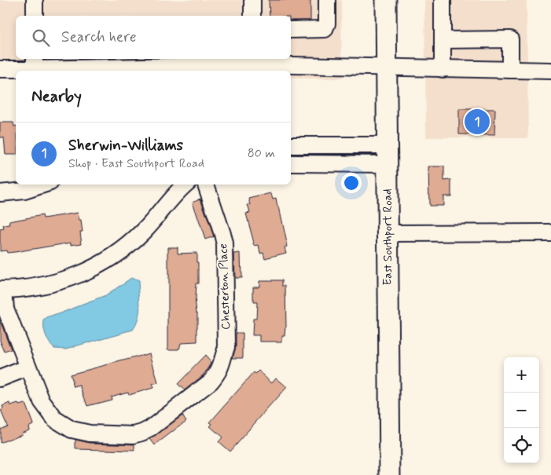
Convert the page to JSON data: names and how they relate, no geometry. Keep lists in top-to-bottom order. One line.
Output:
{"streets":{"main road":["East Southport Road"],"street":["Chesterton Place"]},"page":{"search":"Search here","heading":"Nearby","pins":"1","list":[{"mark":"1","name":"Sherwin-Williams","note":"Shop · East Southport Road","value":"80 m"}],"map_buttons":["+","−"]}}
